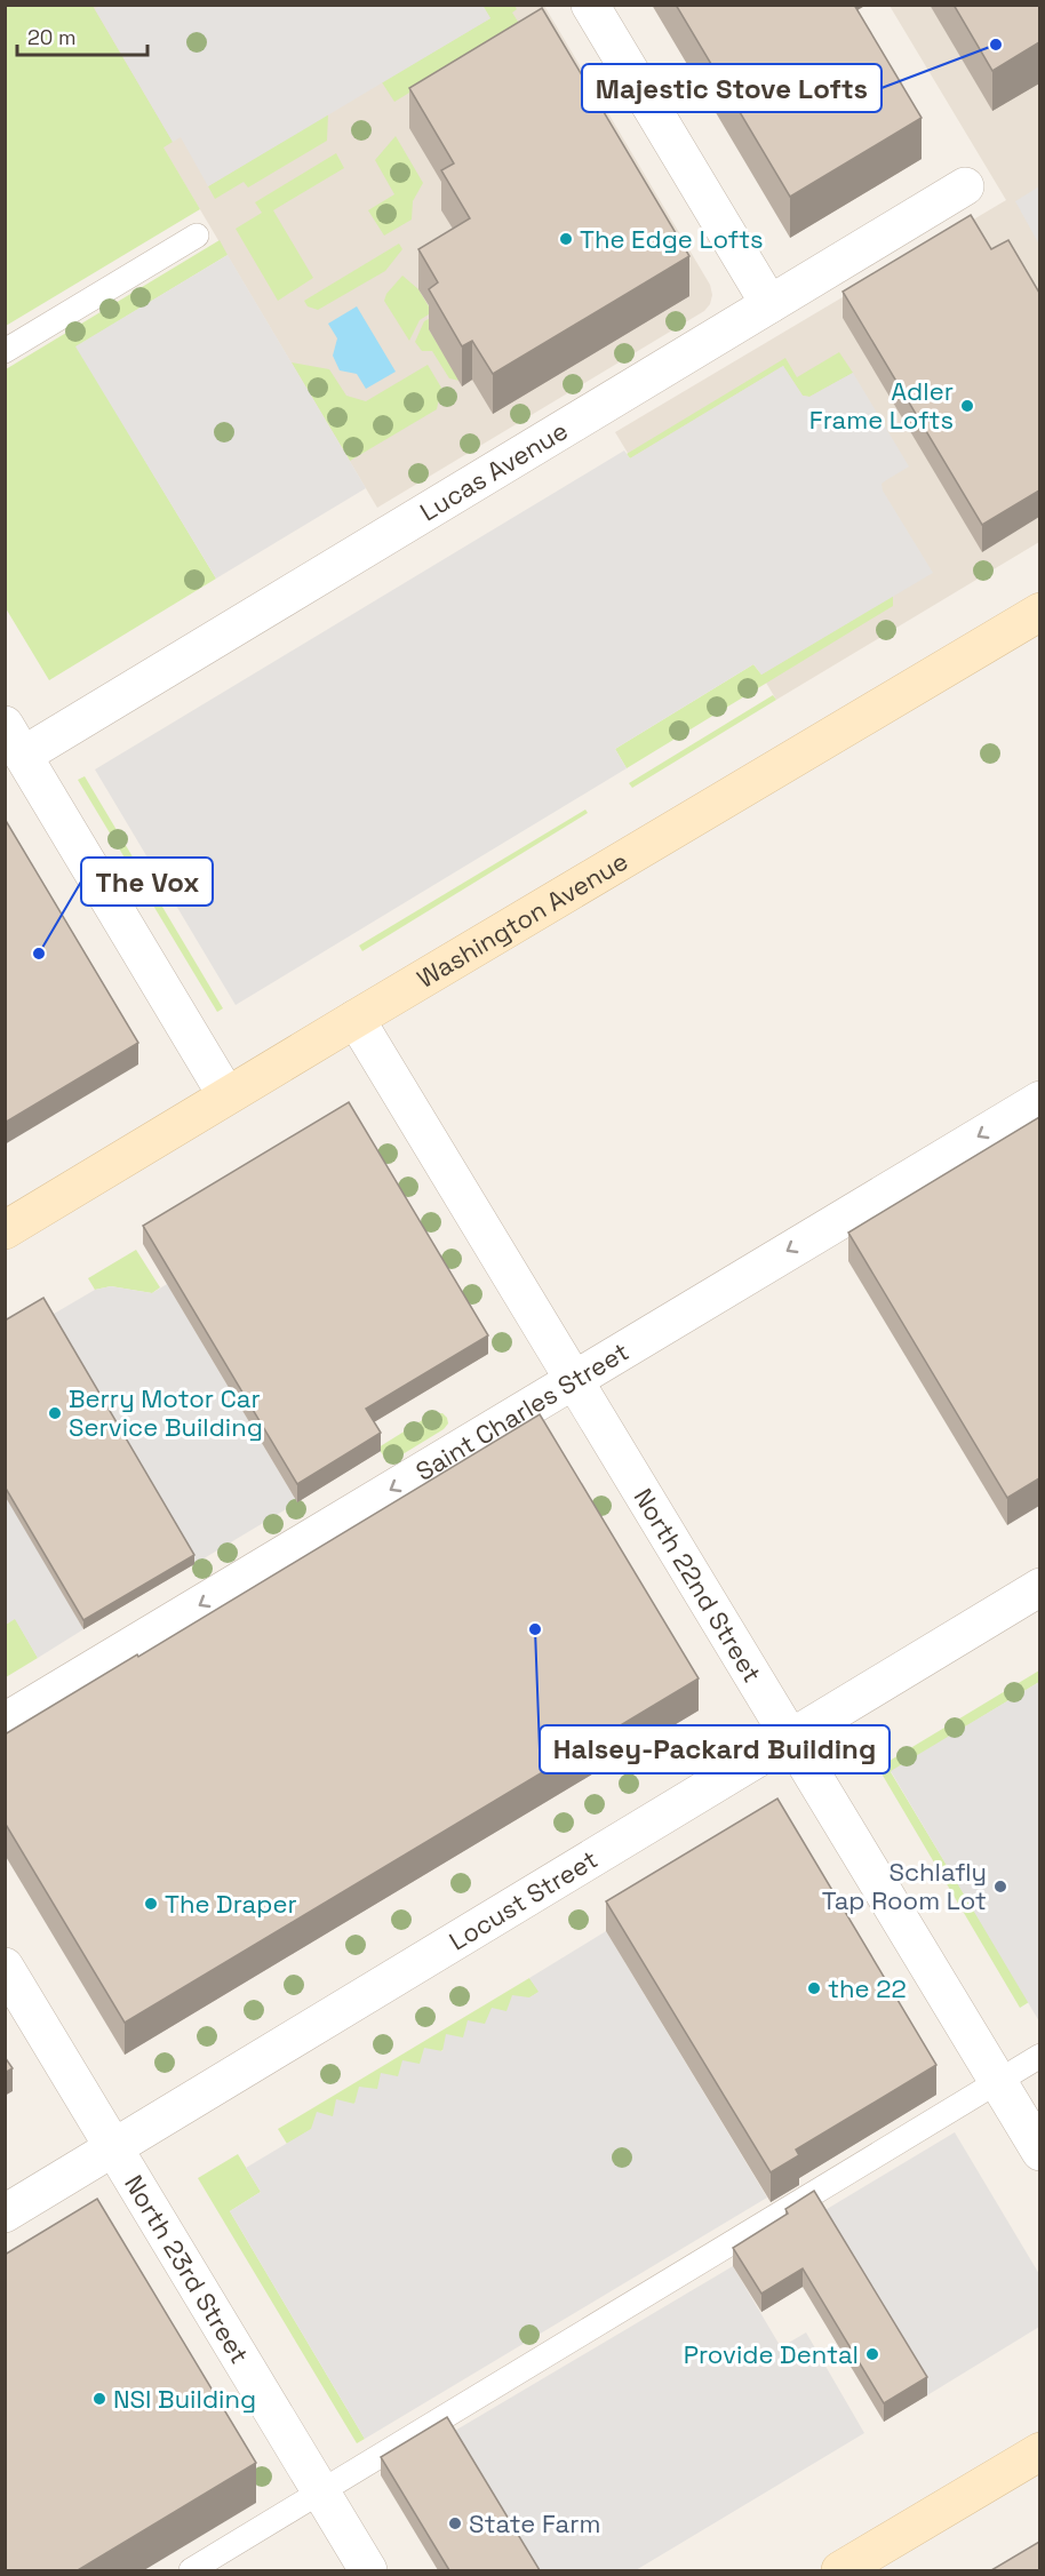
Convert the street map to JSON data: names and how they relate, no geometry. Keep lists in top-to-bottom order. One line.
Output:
{"streets":{"main road":["Washington Avenue"],"street":["Lucas Avenue","Saint Charles Street","North 22nd Street","Locust Street","North 23rd Street"]},"crossings":[["Washington Avenue","North 22nd Street"],["Saint Charles Street","North 22nd Street"],["North 22nd Street","Locust Street"],["Locust Street","North 23rd Street"]],"one_way":["Saint Charles Street"],"places":["Majestic Stove Lofts","The Edge Lofts","Adler Frame Lofts","The Vox","Berry Motor Car Service Building","Halsey-Packard Building","Schlafly Tap Room Lot","The Draper","the 22","Provide Dental","NSI Building","State Farm"],"scale_bar":"20 m"}
